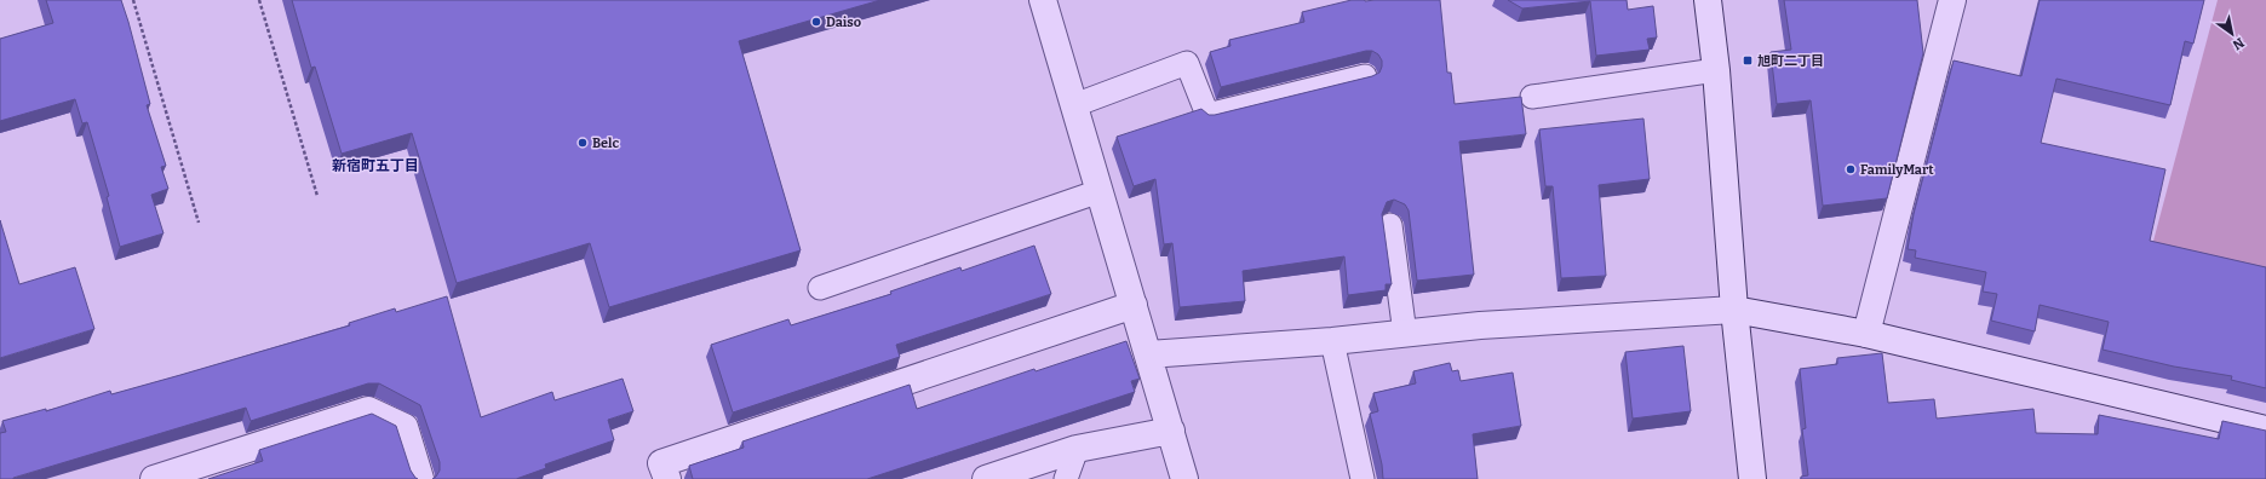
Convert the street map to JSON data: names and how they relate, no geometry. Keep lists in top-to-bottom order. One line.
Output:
{"districts":["新宿町五丁目"],"places":{"other":["Daiso","Belc","FamilyMart"],"transit":["旭町二丁目"]},"north":"bottom right"}
